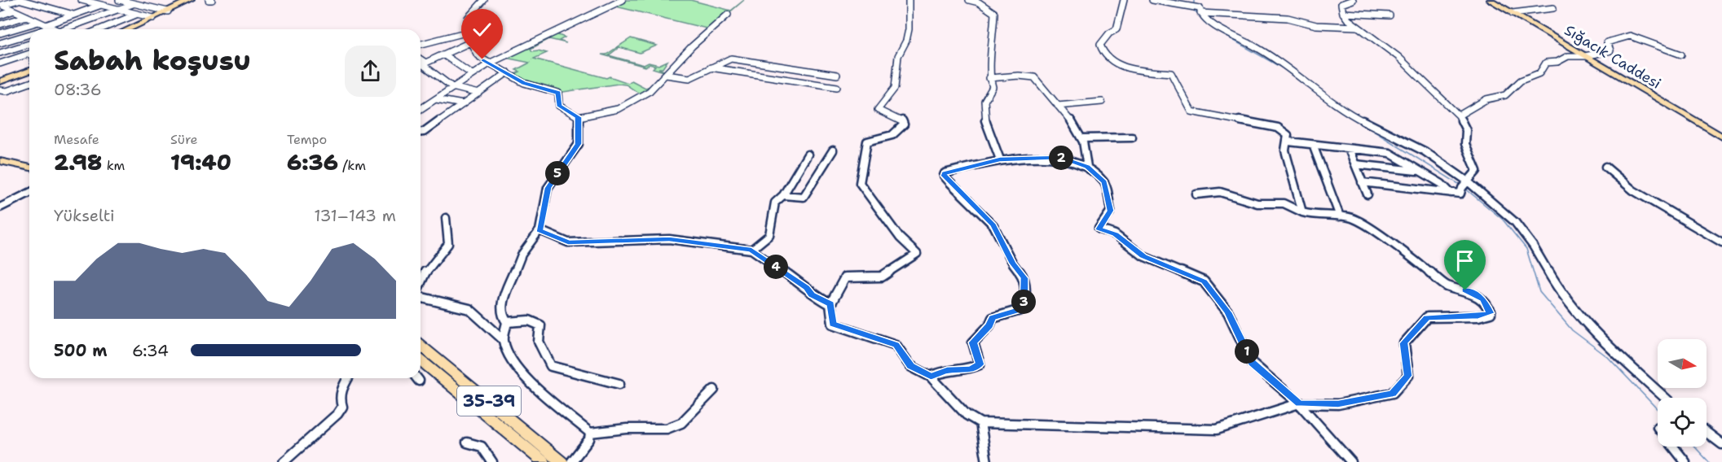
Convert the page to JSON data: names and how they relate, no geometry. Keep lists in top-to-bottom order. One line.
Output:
{"streets":{"main road":["Sığacık Caddesi","35-39"]},"north":"right","page":{"heading":["Sabah koşusu","08:36"],"stats":[["Mesafe","2.98 km"],["Süre","19:40"],["Tempo","6:36 /km"]],"pins":["2","5","4","3","1"],"chart":["Yükselti","131–143 m"],"list":[{"name":"500 m","note":"6:34"}]}}
